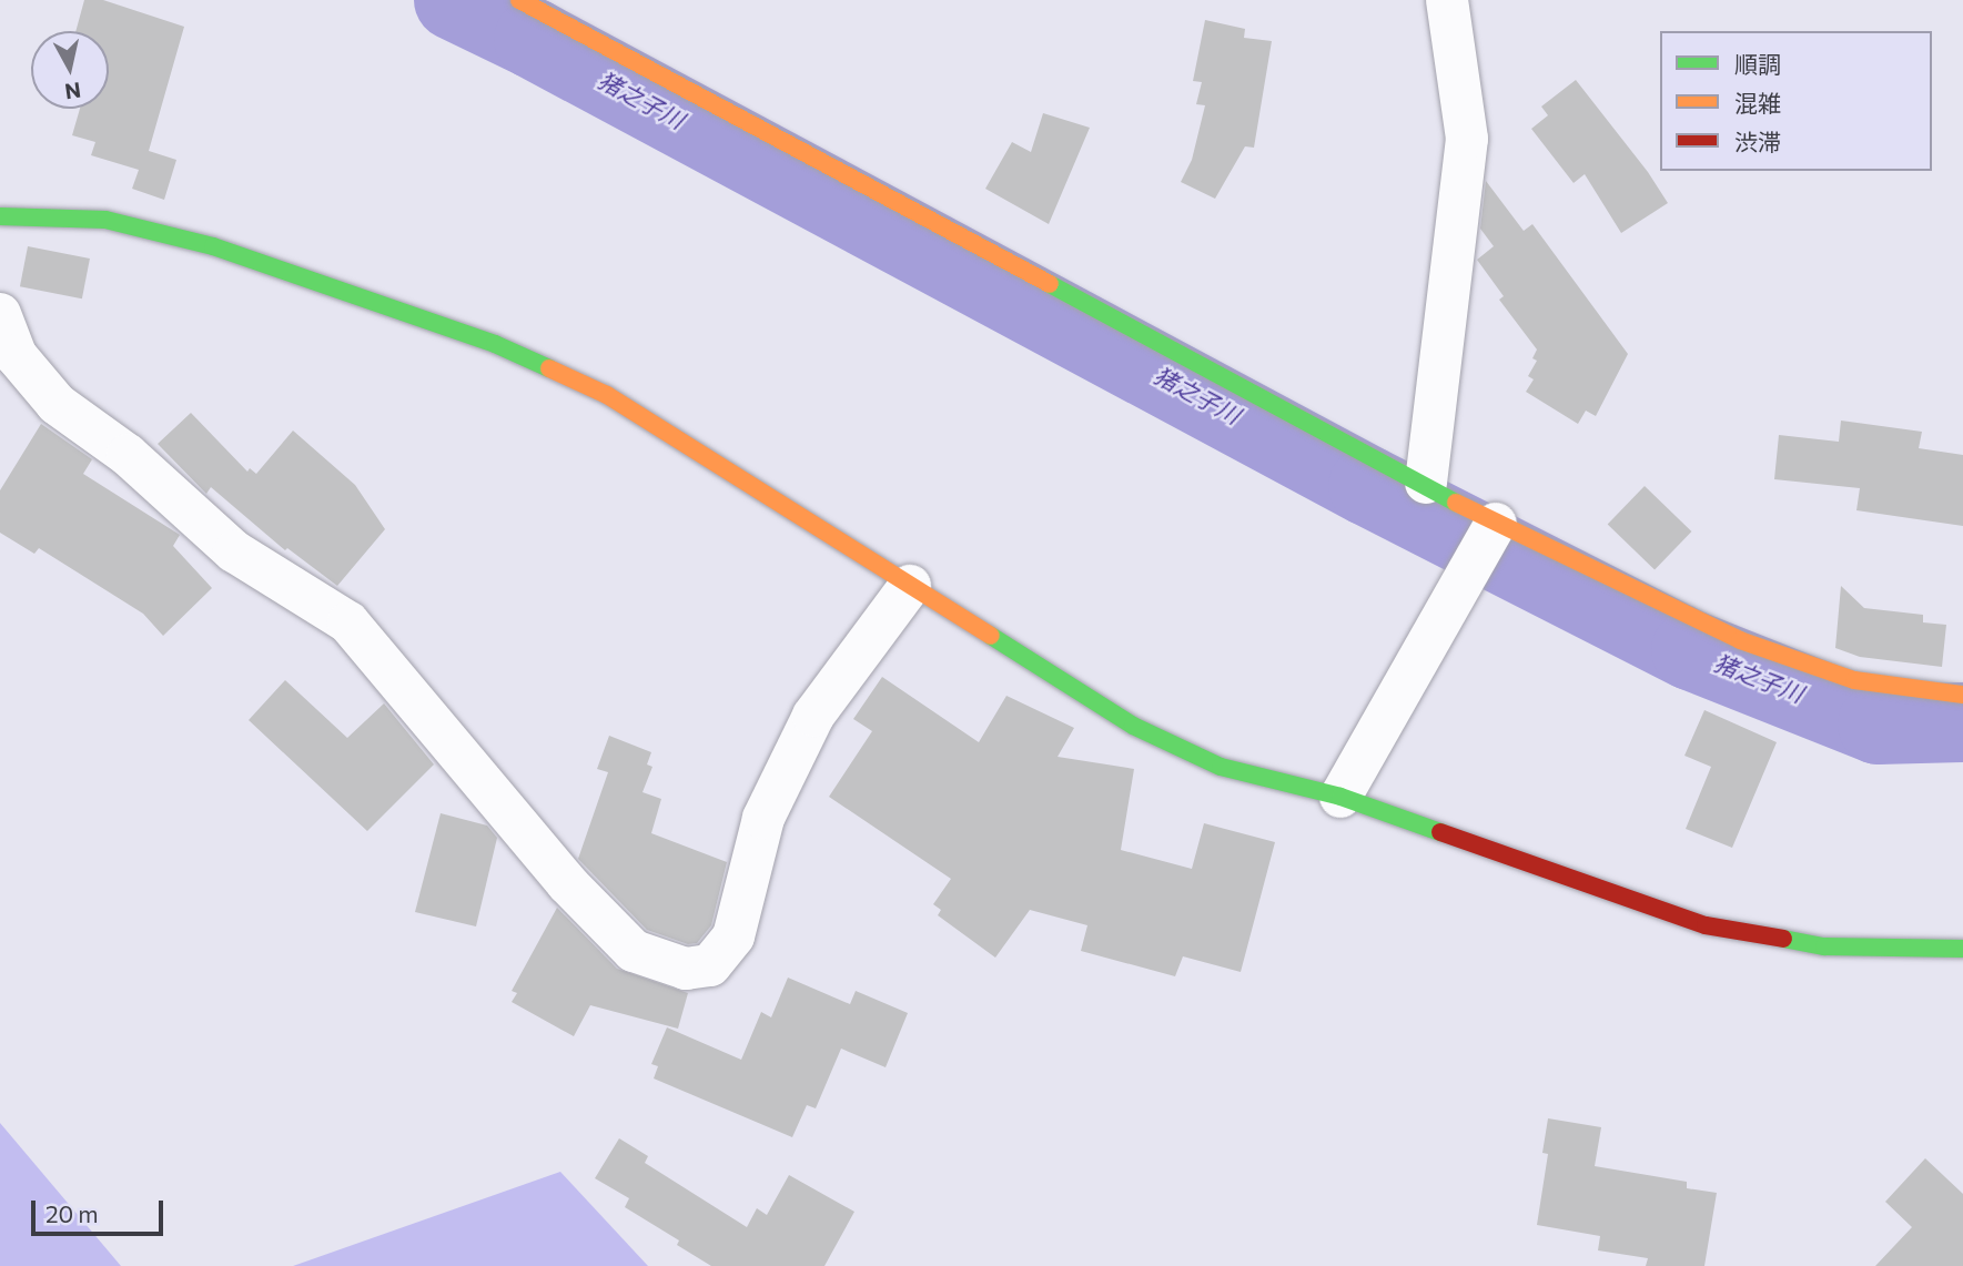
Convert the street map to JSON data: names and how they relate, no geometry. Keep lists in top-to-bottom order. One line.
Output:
{"water":["猪之子川"],"legend":["順調","混雑","渋滞"],"scale_bar":"20 m","north":"bottom"}
